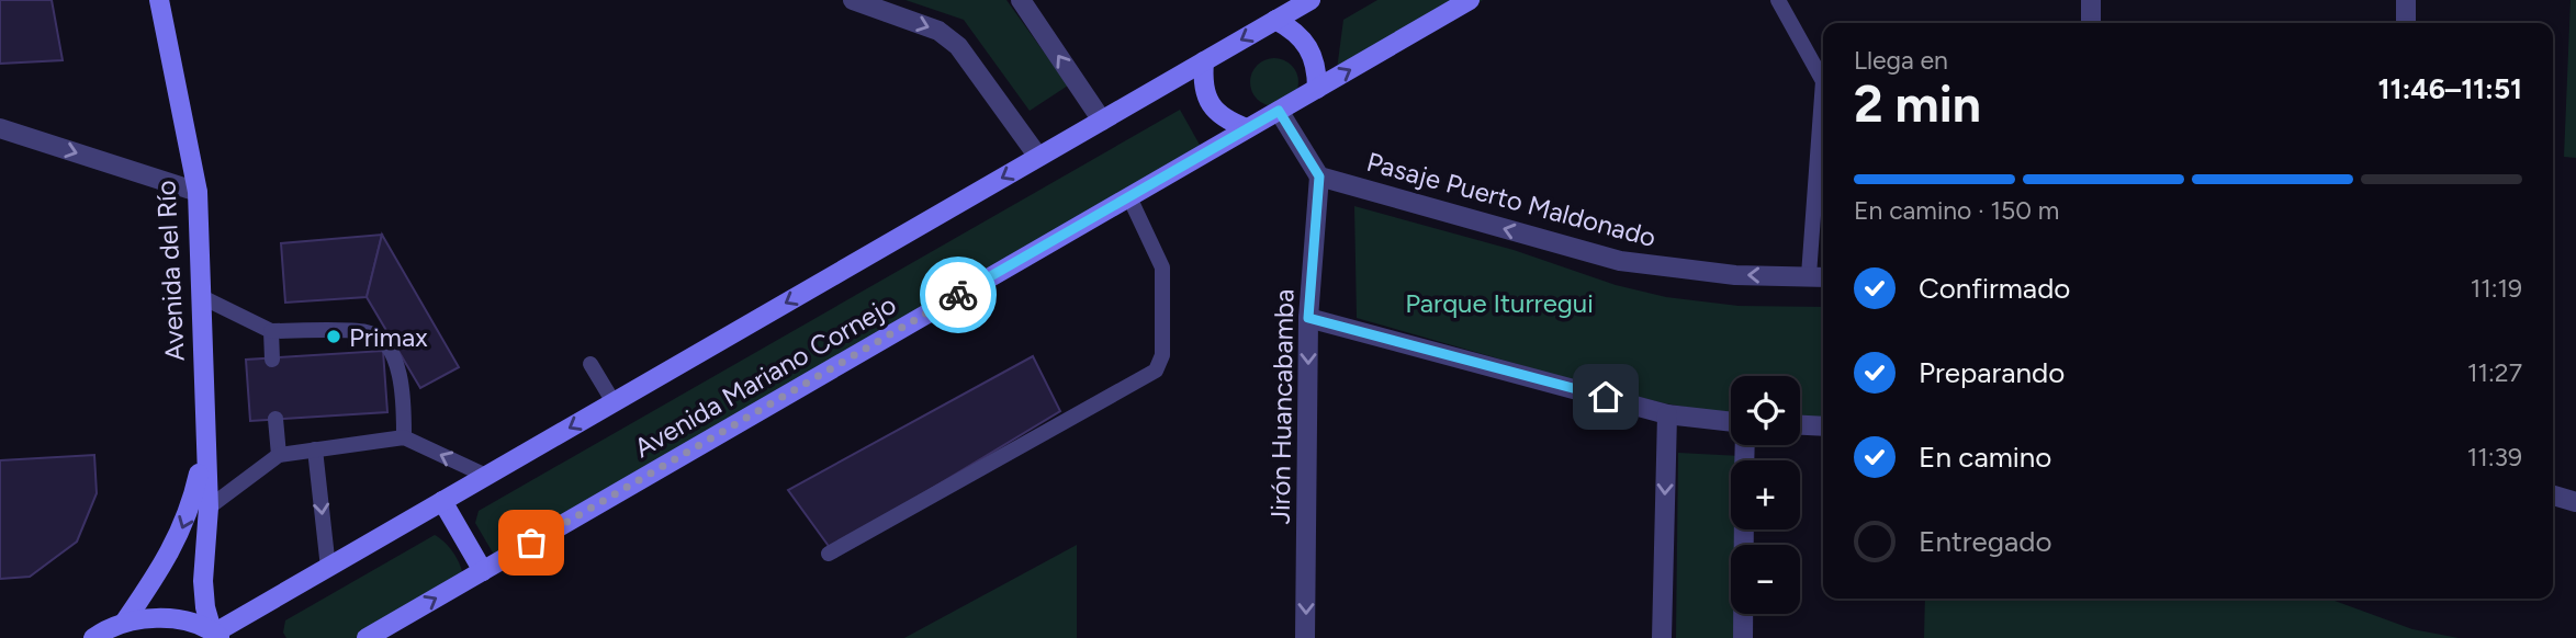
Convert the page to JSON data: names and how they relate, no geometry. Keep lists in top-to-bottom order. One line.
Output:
{"streets":{"main road":["Avenida del Río","Avenida Mariano Cornejo"],"street":["Pasaje Puerto Maldonado","Jirón Huancabamba"]},"crossings":[["Pasaje Puerto Maldonado","Jirón Huancabamba"],["Avenida del Río","Avenida Mariano Cornejo"]],"one_way":["Jirón Huancabamba"],"parks":["Parque Iturregui"],"places":["Primax"],"page":{"heading":["2 min","Llega en","11:46–11:51"],"bar":"En camino · 150 m","list":[["Confirmado","11:19"],["Preparando","11:27"],["En camino","11:39"],"Entregado"],"map_buttons":["+","−"]}}
